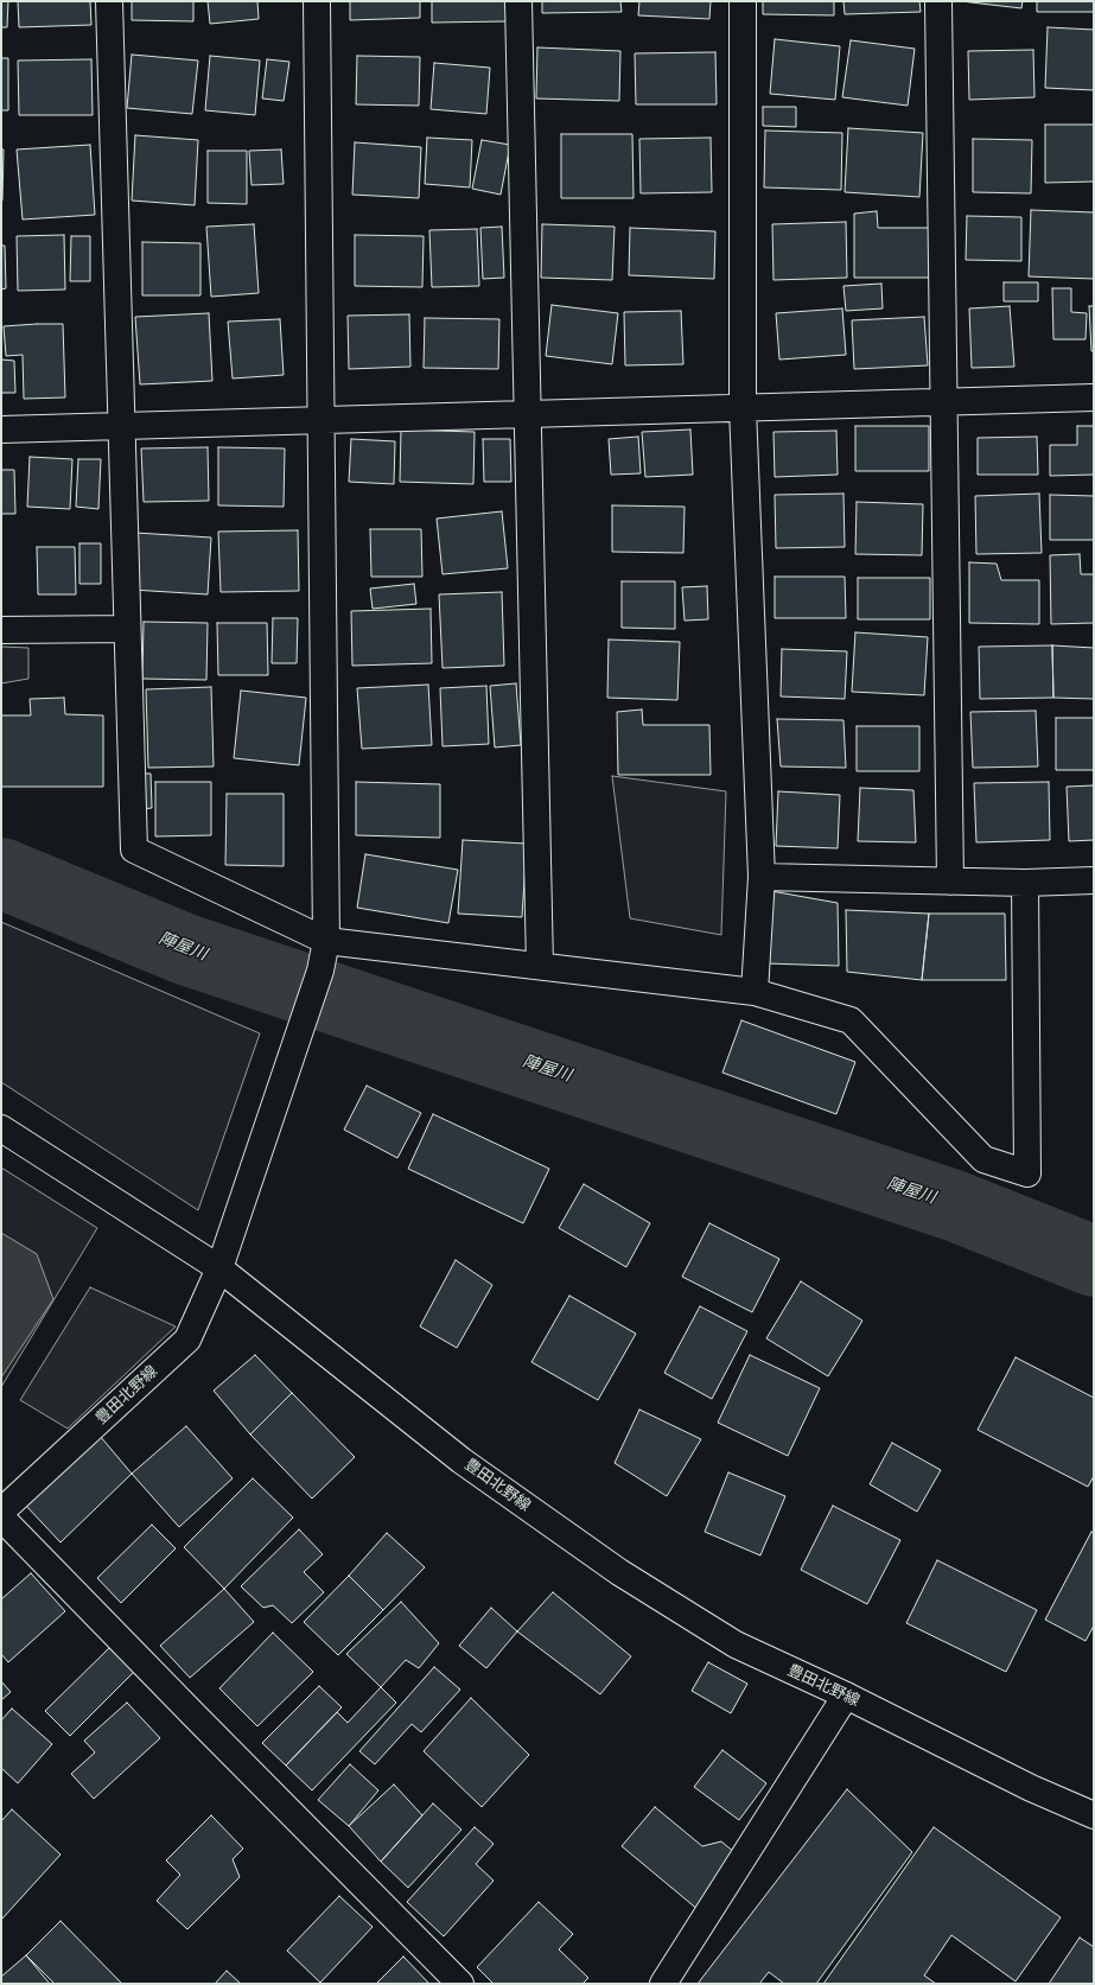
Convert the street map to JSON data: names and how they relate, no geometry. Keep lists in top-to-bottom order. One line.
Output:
{"streets":{"street":["豊田北野線"]},"water":["陣屋川"]}
